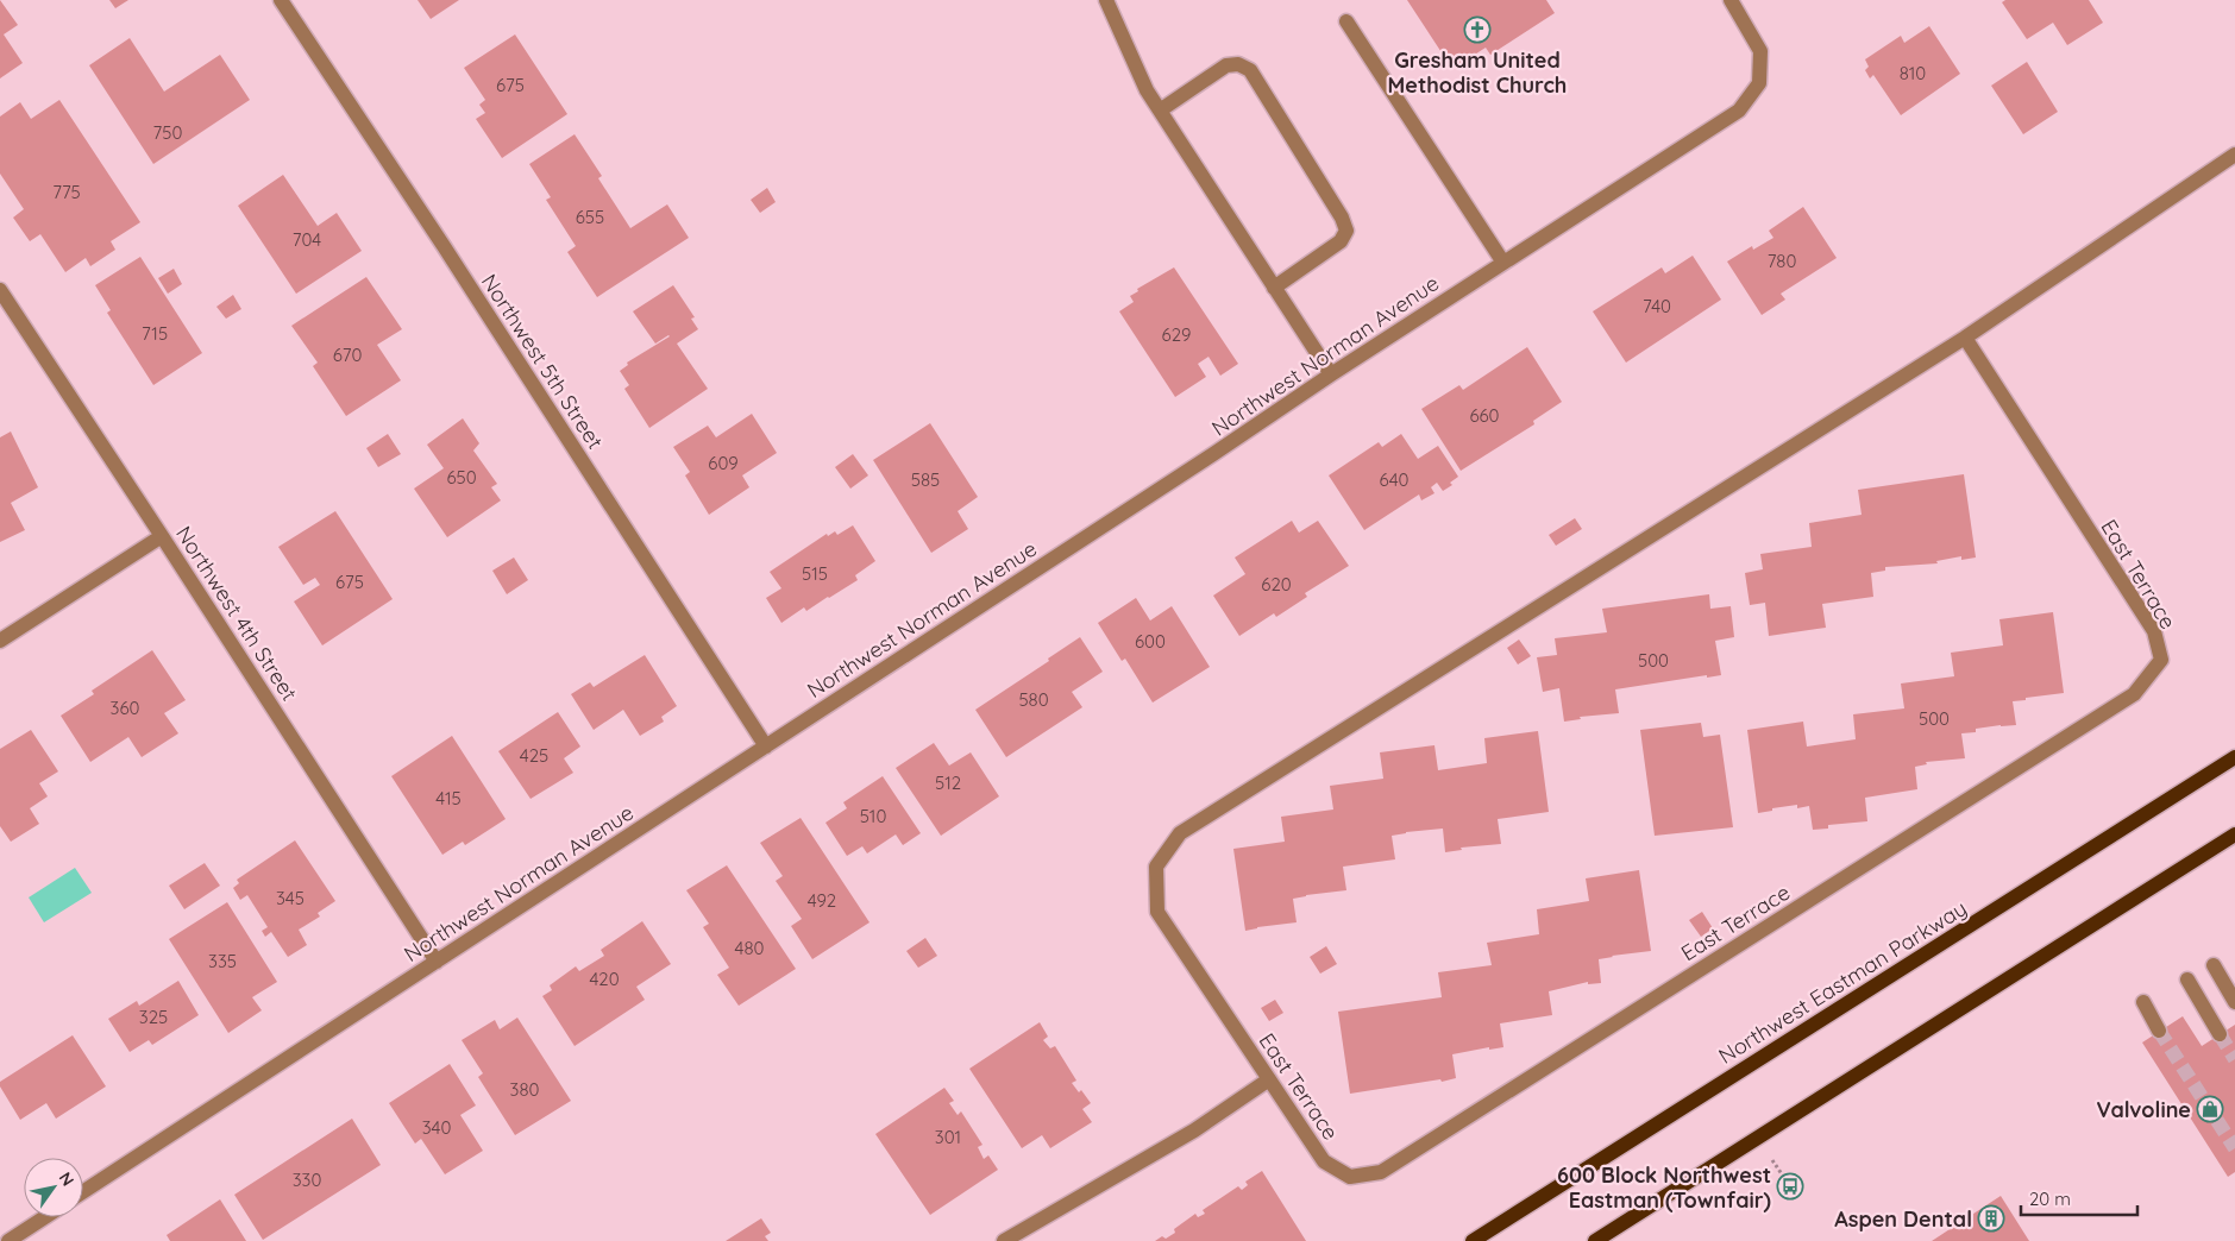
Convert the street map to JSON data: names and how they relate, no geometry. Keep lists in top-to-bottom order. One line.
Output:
{"streets":{"main road":["Northwest Eastman Parkway"],"street":["Northwest Norman Avenue","Northwest 5th Street","East Terrace","Northwest 4th Street"]},"crossings":[["Northwest Norman Avenue","Northwest 5th Street"],["Northwest Norman Avenue","Northwest 4th Street"]],"places":{"church":["Gresham United Methodist Church"],"shop":["Valvoline"],"bus stop":["600 Block Northwest Eastman (Townfair)"],"building":["Aspen Dental"]},"house_numbers":["810","675","750","775","655","704","780","740","715","629","670","660","609","650","585","640","515","675","620","600","500","580","360","500","425","512","415","510","345","492","480","335","420","325","380","340","301","330"],"scale_bar":"20 m","north":"top right"}
